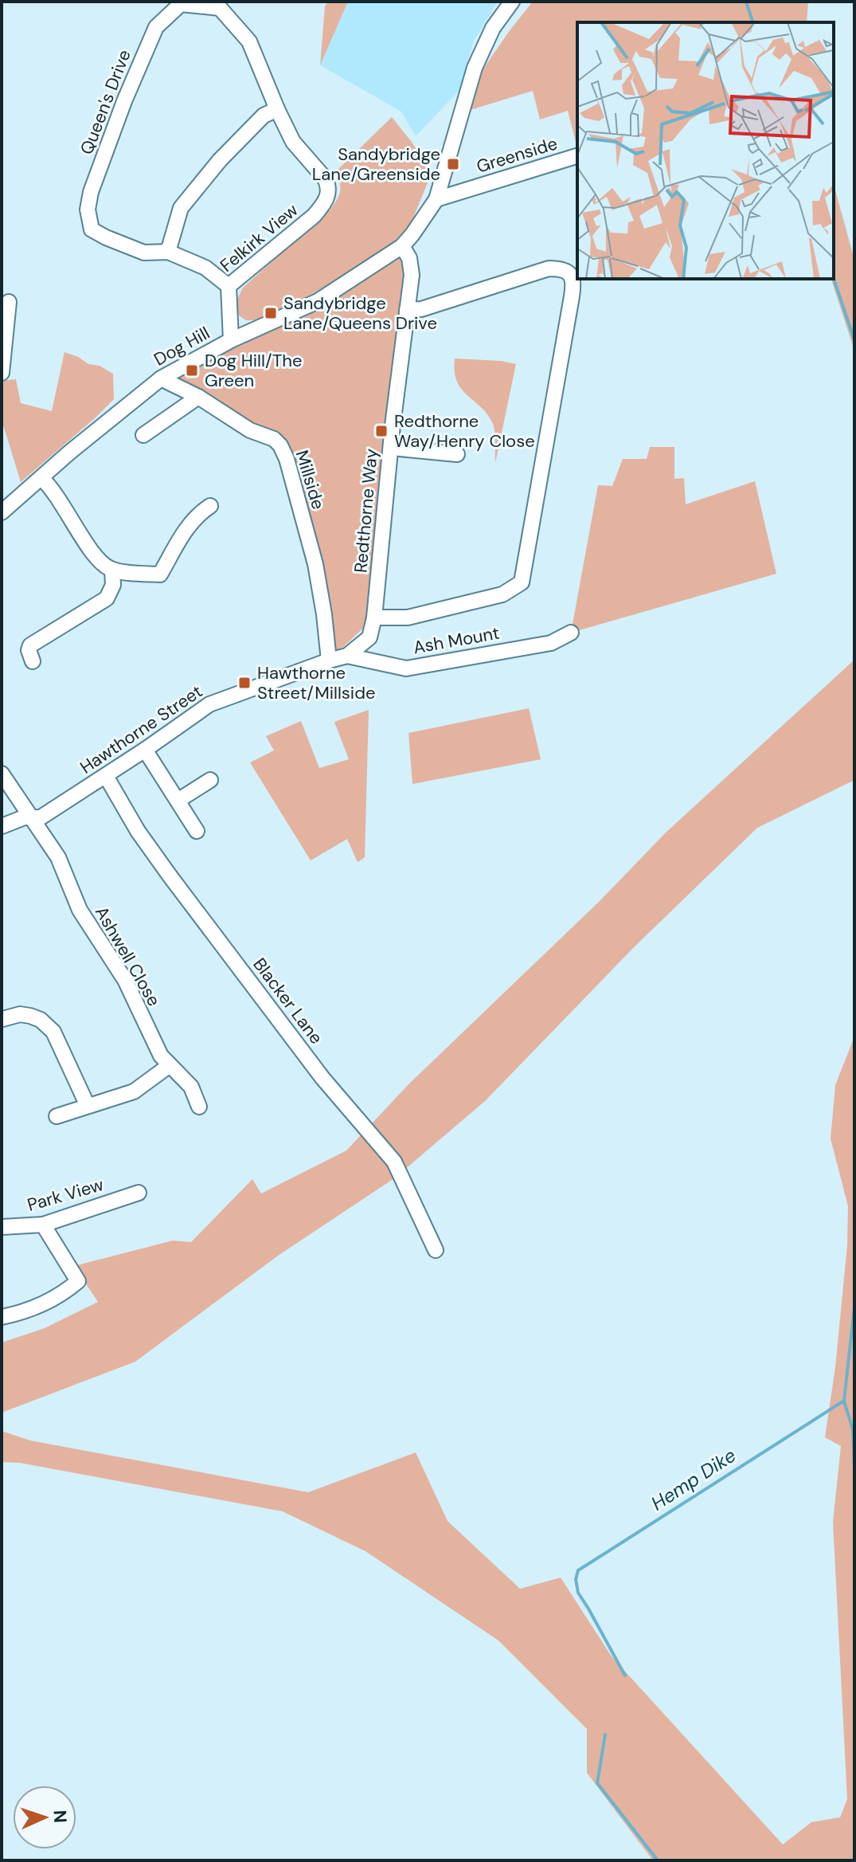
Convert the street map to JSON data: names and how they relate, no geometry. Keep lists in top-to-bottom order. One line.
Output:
{"streets":{"street":["Queen's Drive","Greenside","Felkirk View","Dog Hill","Millside","Redthorne Way","Ash Mount","Hawthorne Street","Ashwell Close","Blacker Lane","Park View"]},"crossings":[["Queen's Drive","Felkirk View"],["Greenside","Dog Hill"],["Felkirk View","Dog Hill"],["Dog Hill","Millside"],["Dog Hill","Redthorne Way"],["Millside","Hawthorne Street"],["Redthorne Way","Ash Mount"],["Redthorne Way","Hawthorne Street"],["Ash Mount","Hawthorne Street"],["Hawthorne Street","Ashwell Close"],["Hawthorne Street","Blacker Lane"]],"water":["Hemp Dike"],"places":{"transit":["Sandybridge Lane/Greenside","Sandybridge Lane/Queens Drive","Dog Hill/The Green","Redthorne Way/Henry Close","Hawthorne Street/Millside"]},"north":"right"}
